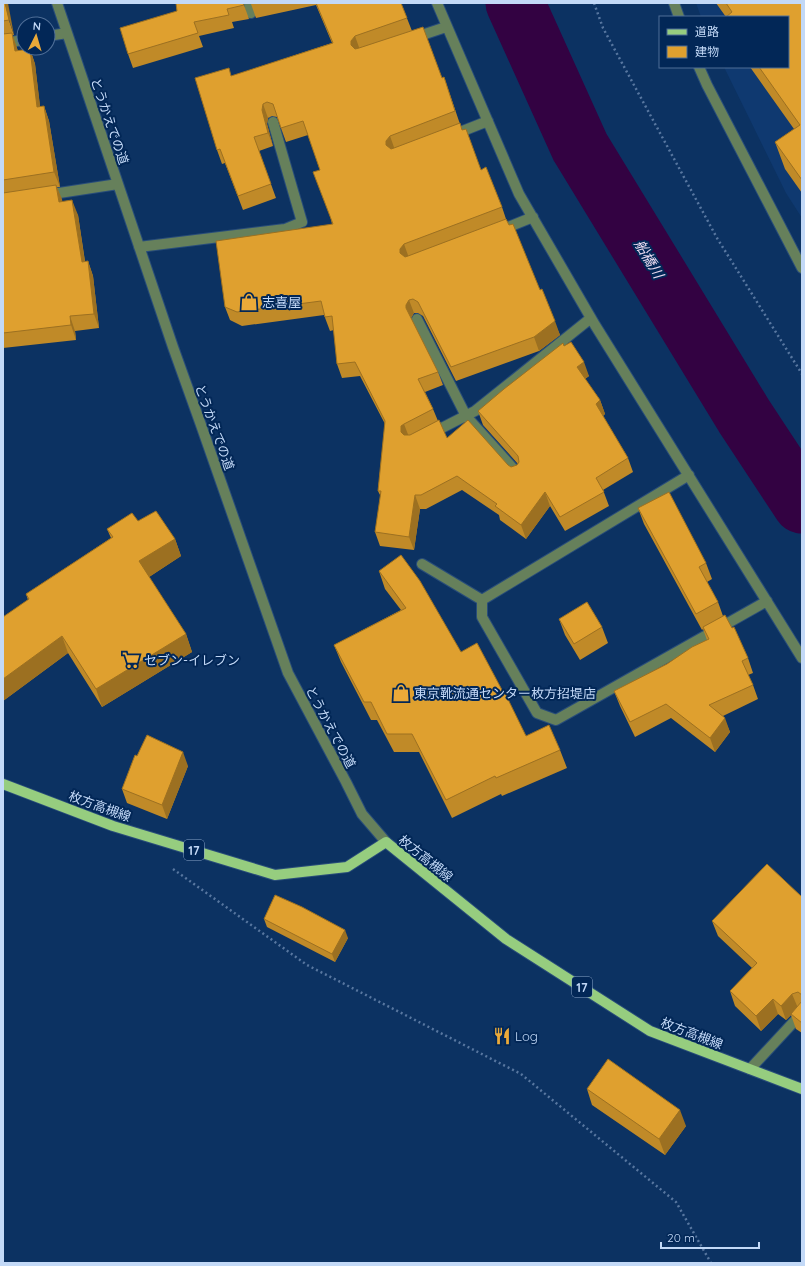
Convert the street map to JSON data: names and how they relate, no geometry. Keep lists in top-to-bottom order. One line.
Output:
{"streets":{"main road":["枚方高槻線","17"],"street":["とうかえでの道"]},"crossings":[["とうかえでの道","枚方高槻線"]],"water":["船橋川"],"places":{"shop":["志喜屋","東京靴流通センター枚方招堤店"],"supermarket":["セブン-イレブン"],"restaurant":["Log"]},"legend":["道路","建物"],"scale_bar":"20 m","north":"top"}
